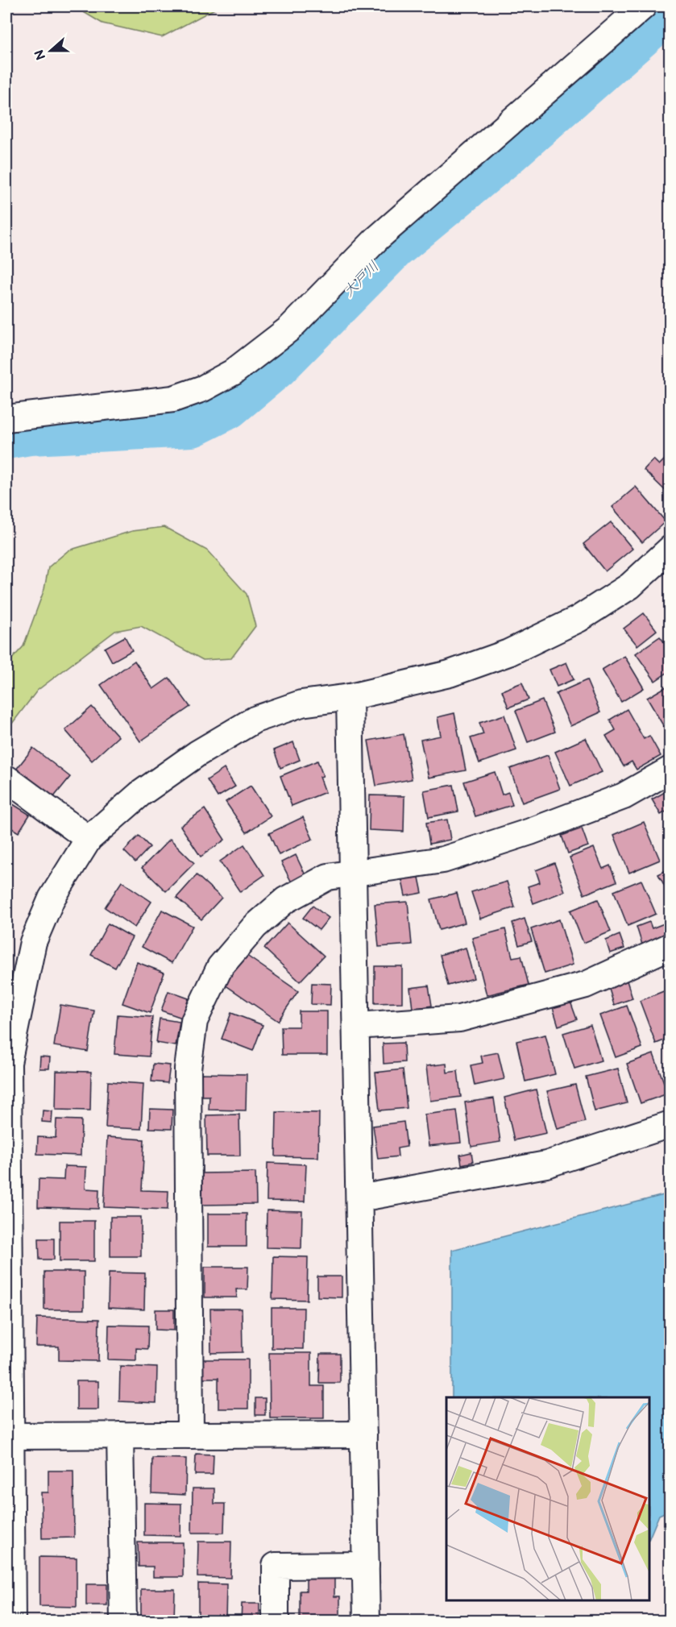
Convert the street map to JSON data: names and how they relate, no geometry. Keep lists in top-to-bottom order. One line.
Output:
{"water":["大戸川"],"north":"left"}
